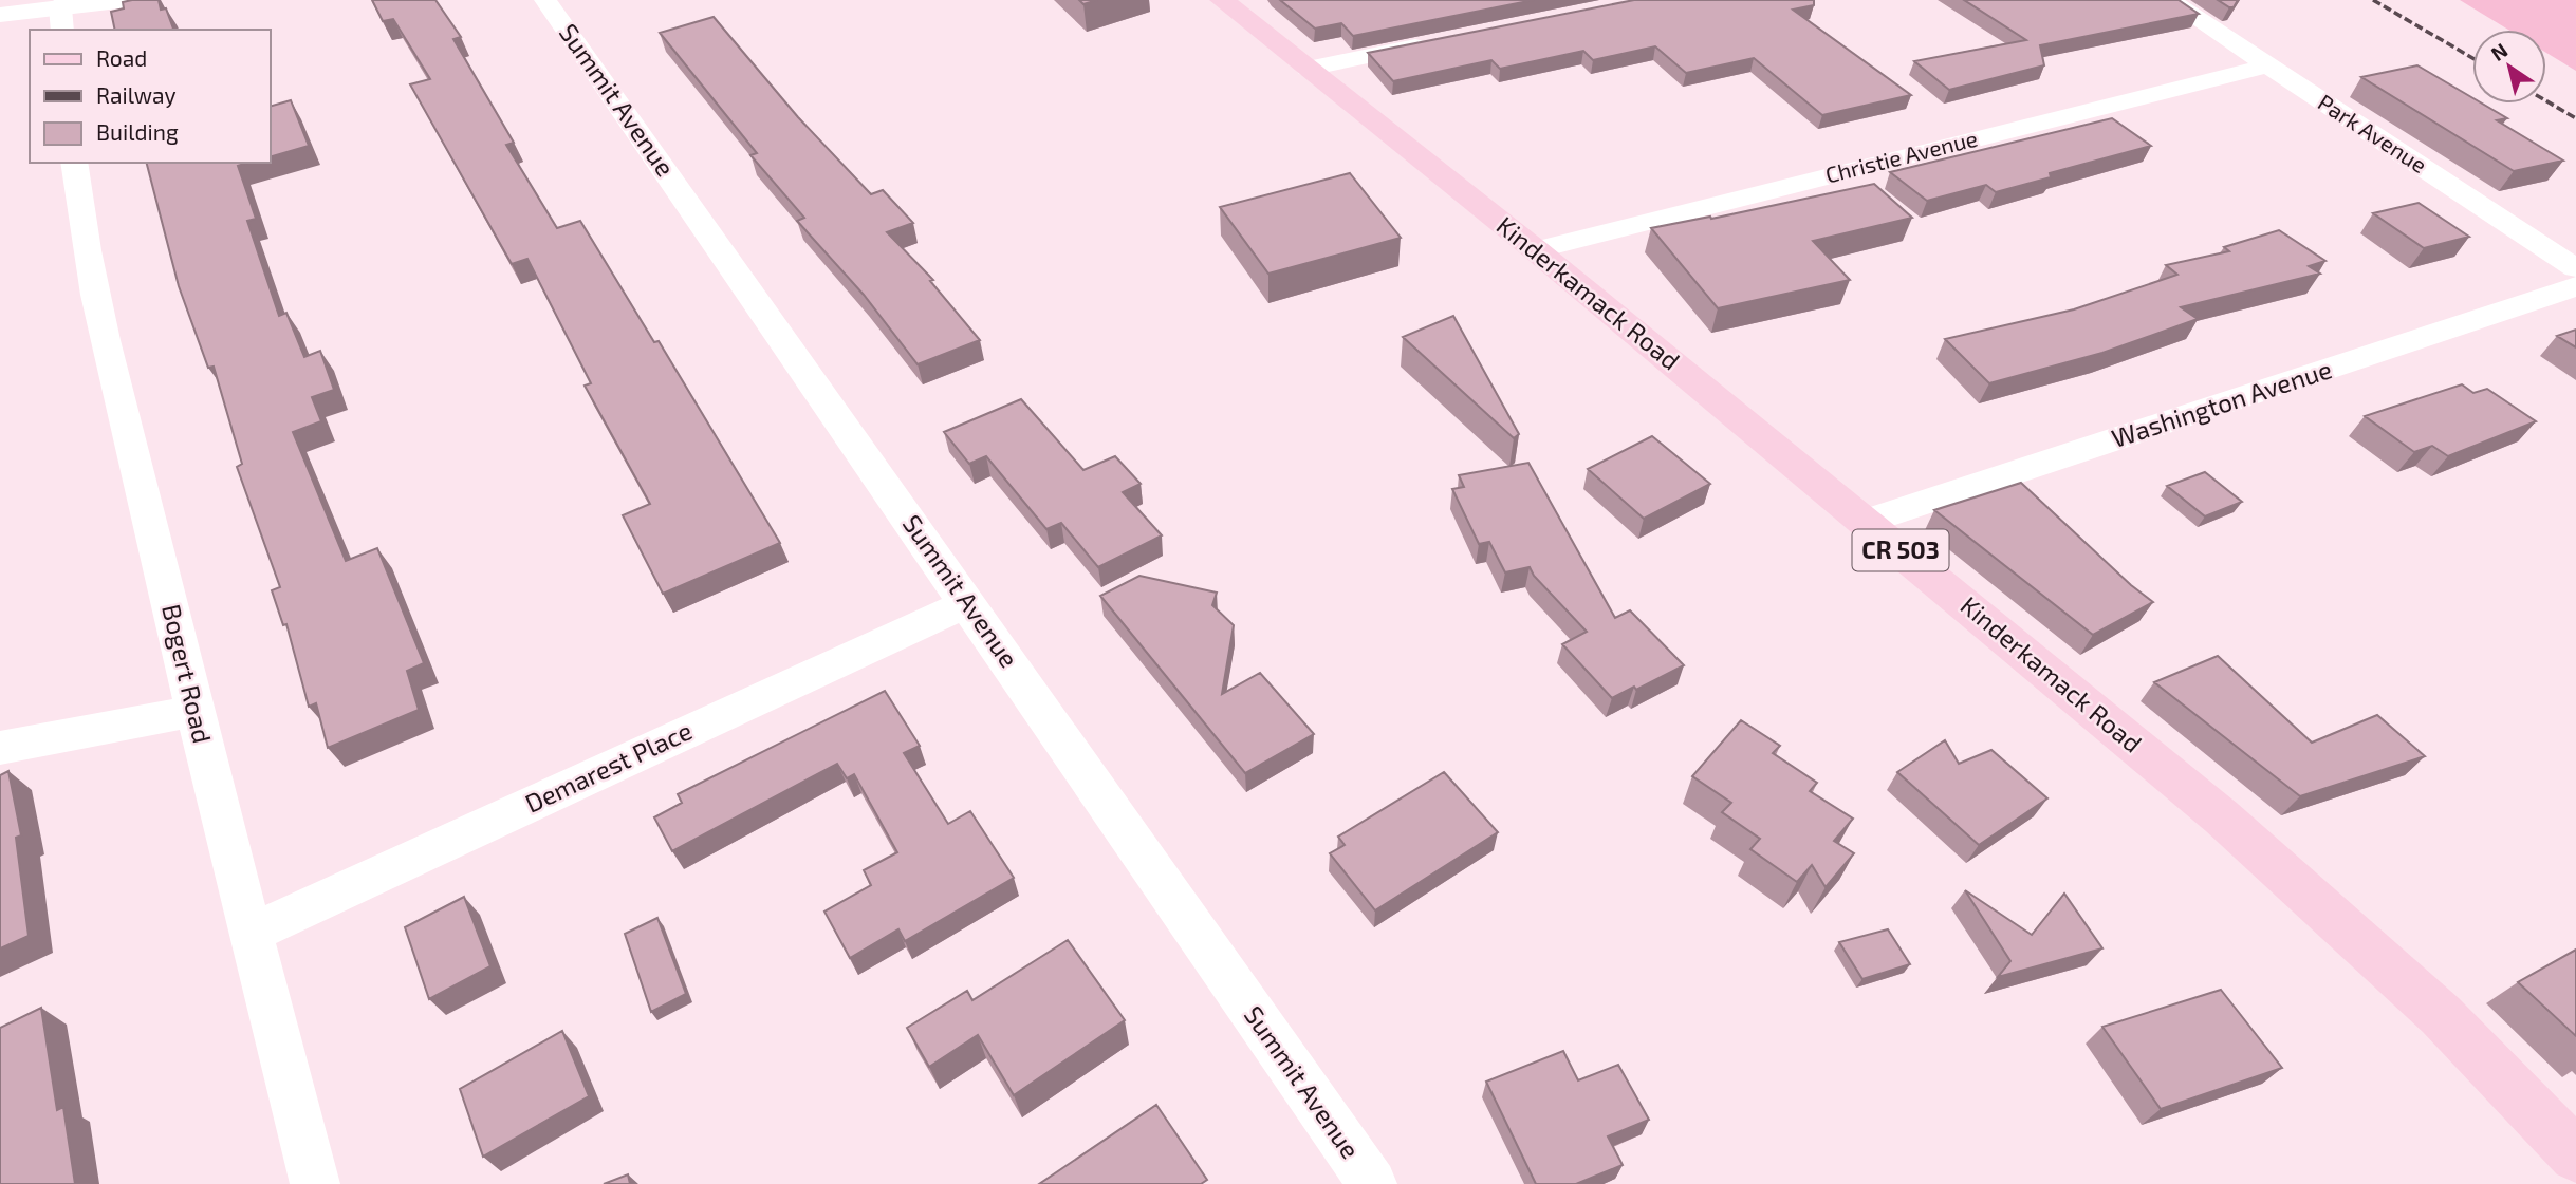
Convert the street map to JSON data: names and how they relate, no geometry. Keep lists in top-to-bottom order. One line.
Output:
{"streets":{"main road":["Kinderkamack Road","CR 503"],"street":["Summit Avenue","Park Avenue","Christie Avenue","Washington Avenue","Bogert Road","Demarest Place"]},"crossings":[["Summit Avenue","Demarest Place"],["Park Avenue","Christie Avenue"],["Christie Avenue","Kinderkamack Road"],["Kinderkamack Road","Washington Avenue"],["Bogert Road","Demarest Place"]],"legend":["Road","Railway","Building"],"north":"top left"}
